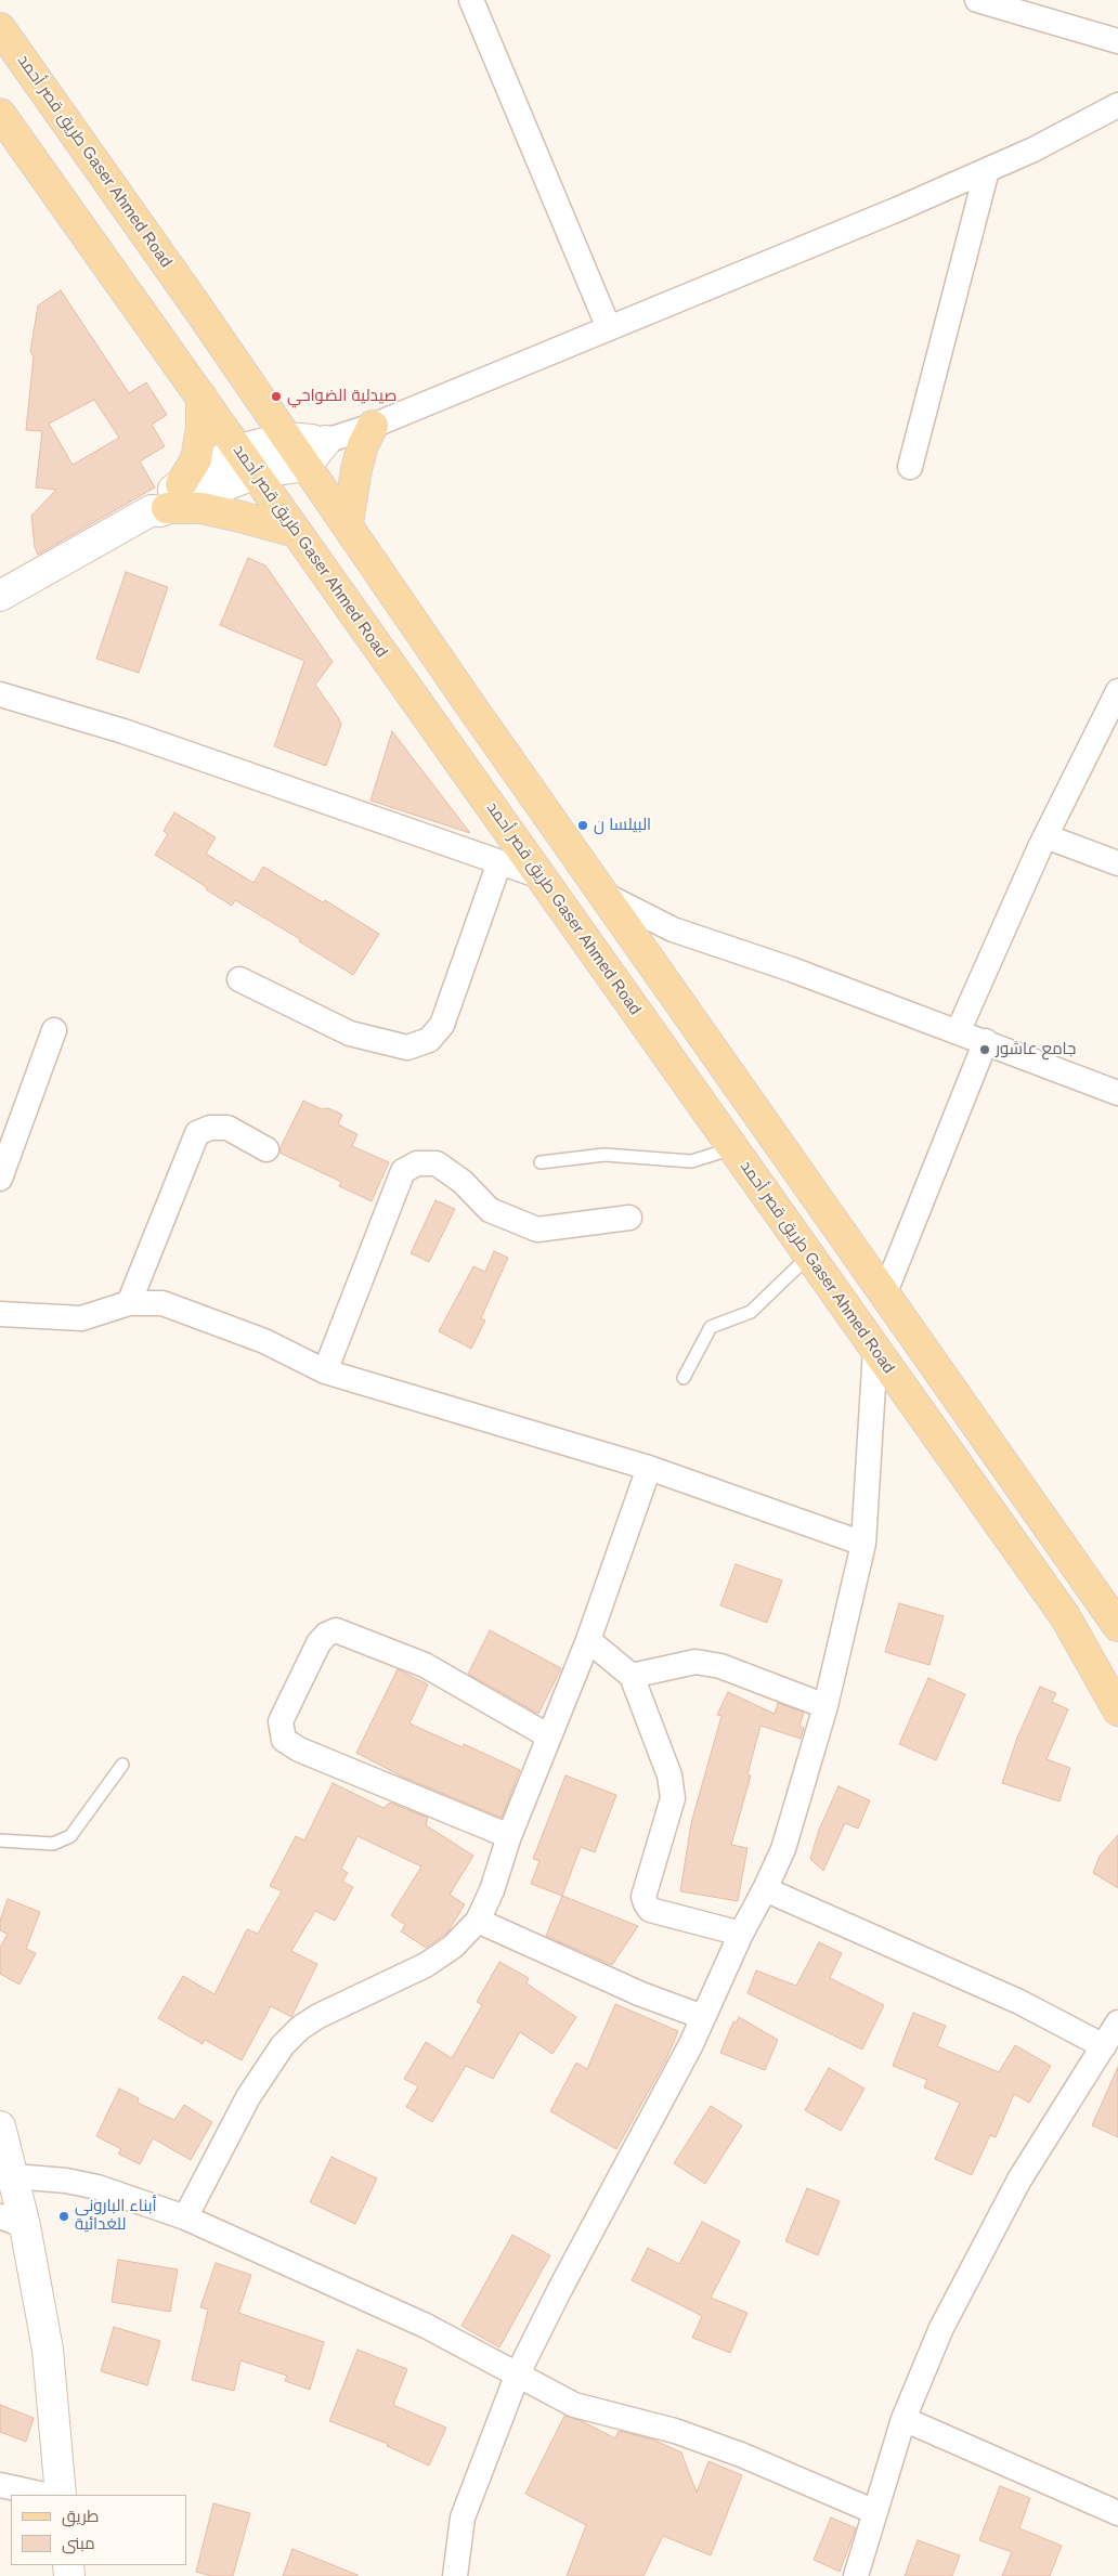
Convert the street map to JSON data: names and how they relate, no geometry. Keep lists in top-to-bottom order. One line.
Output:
{"streets":{"main road":["طريق قصر أحمد Gaser Ahmed Road"]},"places":["صيدلية الضواحي","البيلسا ن","جامع عاشور","أبناء البارونى للغدائية"],"legend":["طريق","مبنى"]}
